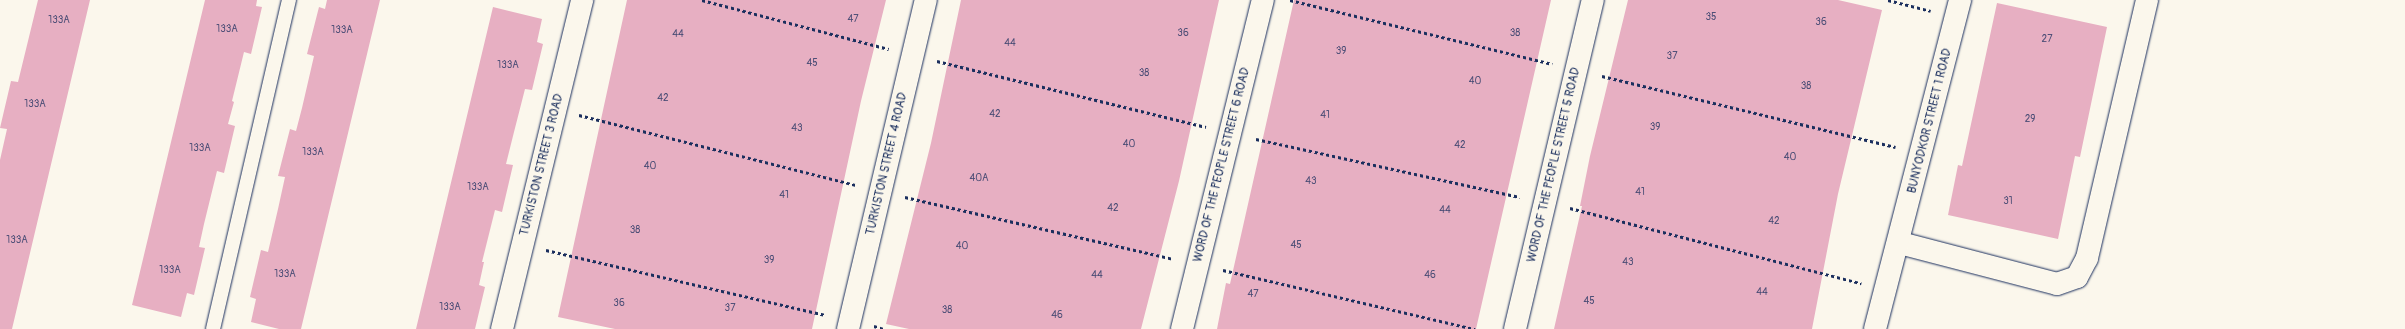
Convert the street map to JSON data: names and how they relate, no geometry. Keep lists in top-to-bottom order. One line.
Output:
{"streets":{"street":["BUNYODKOR STREET 1 ROAD","TURKISTON STREET 4 ROAD","TURKISTON STREET 3 ROAD","WORD OF THE PEOPLE STREET 6 ROAD","WORD OF THE PEOPLE STREET 5 ROAD"]},"house_numbers":["35","47","133A","36","133A","133A","36","38","44","27","44","39","37","45","133A","38","40","38","42","133A","42","41","29","39","43","40","42","133A","133A","40","40","40A","43","133A","41","41","31","42","44","42","38","133A","45","40","39","43","133A","133A","44","46","44","47","45","36","133A","37","38","46"]}
